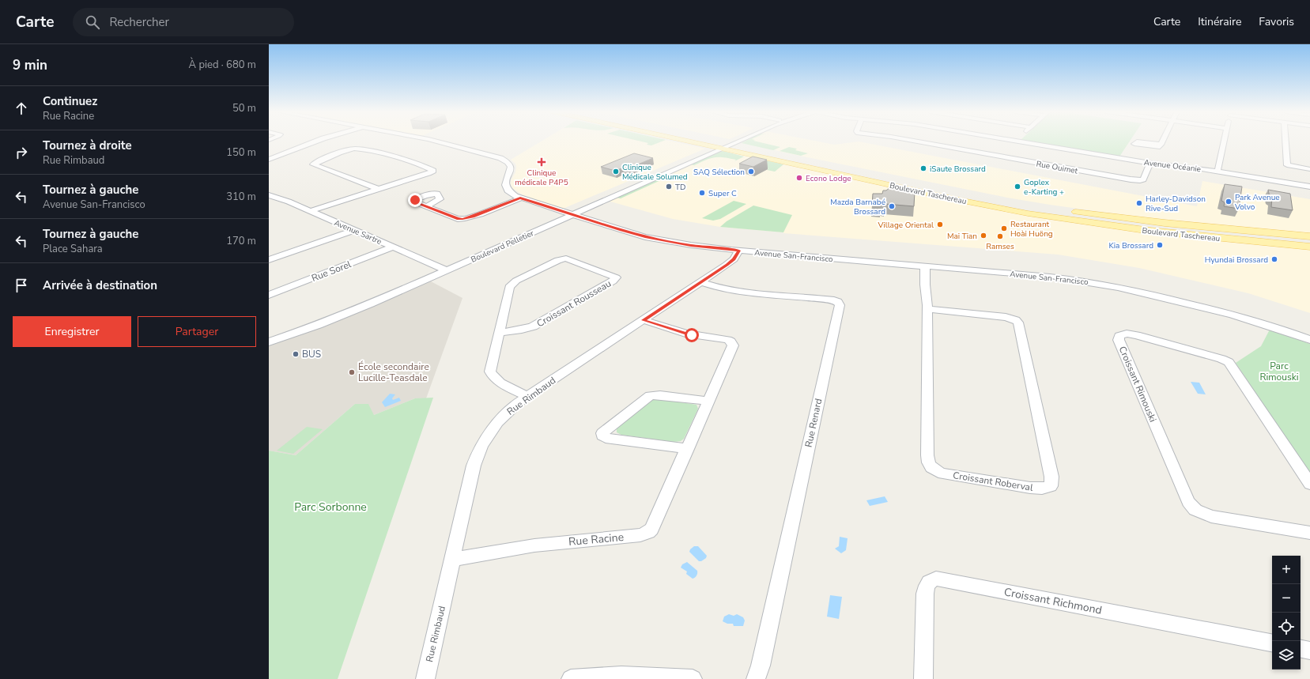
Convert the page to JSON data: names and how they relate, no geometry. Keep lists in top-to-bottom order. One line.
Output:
{"streets":{"main road":["Boulevard Taschereau"],"street":["Avenue Océanie","Rue Ouimet","Avenue Sartre","Boulevard Pelletier","Avenue San-Francisco","Rue Sorel","Croissant Rousseau","Croissant Rimouski","Rue Rimbaud","Rue Renard","Croissant Roberval","Rue Racine","Croissant Richmond"]},"crossings":[["Avenue Océanie","Rue Ouimet"],["Boulevard Taschereau","Boulevard Pelletier"],["Avenue Sartre","Boulevard Pelletier"],["Avenue Sartre","Rue Sorel"],["Boulevard Pelletier","Avenue San-Francisco"],["Avenue San-Francisco","Rue Rimbaud"],["Avenue San-Francisco","Croissant Roberval"],["Croissant Rousseau","Rue Rimbaud"],["Rue Rimbaud","Rue Renard"],["Rue Rimbaud","Rue Racine"]],"parks":["Parc Rimouski","Parc Sorbonne"],"places":{"health":["Clinique médicale P4P5"],"other":["iSaute Brossard","Clinique Médicale Solumed","SAQ Sélection","Econo Lodge","TD","Goplex e-Karting +","Super C","Park Avenue Volvo","Harley-Davidson Rive-Sud","Mazda Barnabé Brossard","Village Oriental","Restaurant Hoài Huöng","Mai Tian","Ramses","Kia Brossard","Hyundai Brossard","BUS","École secondaire Lucille-Teasdale"]},"page":{"header":"Carte","search":"Rechercher","nav":["Carte","Itinéraire","Favoris"],"heading":["9 min","À pied · 680 m"],"list":[["Continuez","Rue Racine","50 m"],["Tournez à droite","Rue Rimbaud","150 m"],["Tournez à gauche","Avenue San-Francisco","310 m"],["Tournez à gauche","Place Sahara","170 m"],"Arrivée à destination"],"buttons":["Enregistrer","Partager"],"map_buttons":["+","−"]}}
